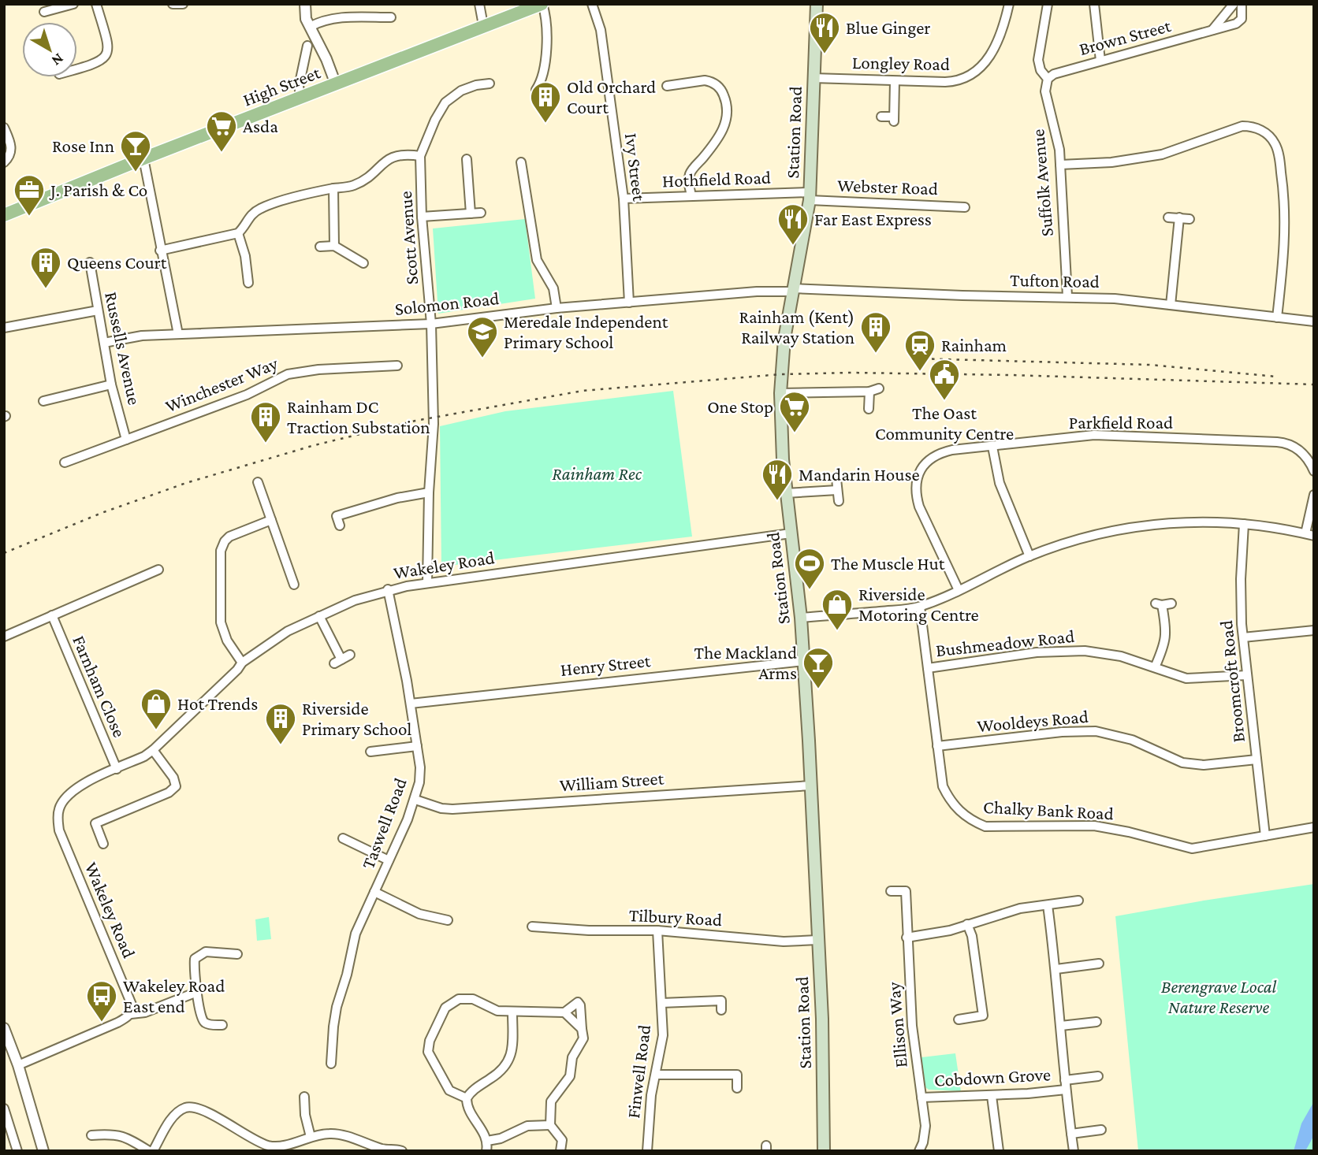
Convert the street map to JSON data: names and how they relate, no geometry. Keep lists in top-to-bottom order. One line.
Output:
{"streets":{"main road":["High Street","Station Road"],"street":["Brown Street","Longley Road","Ivy Street","Hothfield Road","Suffolk Avenue","Webster Road","Scott Avenue","Tufton Road","Solomon Road","Russells Avenue","Winchester Way","Parkfield Road","Wakeley Road","Bushmeadow Road","Henry Street","Broomcroft Road","Farnham Close","Wooldeys Road","William Street","Chalky Bank Road","Taswell Road","Tilbury Road","Ellison Way","Finwell Road","Cobdown Grove"]},"crossings":[["Brown Street","Suffolk Avenue"],["Longley Road","Station Road"],["Station Road","Hothfield Road"],["Station Road","Webster Road"],["Station Road","Tufton Road"],["Station Road","Solomon Road"],["Station Road","Wakeley Road"],["Station Road","Henry Street"],["Station Road","William Street"],["Station Road","Tilbury Road"],["Ivy Street","Hothfield Road"],["Ivy Street","Solomon Road"],["Hothfield Road","Webster Road"],["Suffolk Avenue","Tufton Road"],["Scott Avenue","Solomon Road"],["Scott Avenue","Wakeley Road"],["Tufton Road","Solomon Road"],["Solomon Road","Russells Avenue"],["Russells Avenue","Winchester Way"],["Wakeley Road","Farnham Close"],["Wakeley Road","Taswell Road"],["Bushmeadow Road","Broomcroft Road"],["Bushmeadow Road","Chalky Bank Road"],["Henry Street","Taswell Road"],["Broomcroft Road","Wooldeys Road"],["Broomcroft Road","Chalky Bank Road"],["Wooldeys Road","Chalky Bank Road"],["William Street","Taswell Road"],["Tilbury Road","Finwell Road"],["Ellison Way","Cobdown Grove"]],"parks":["Rainham Rec","Berengrave Local Nature Reserve"],"places":{"restaurant":["Blue Ginger","Far East Express","Mandarin House"],"building":["Old Orchard Court","Queens Court","Rainham (Kent) Railway Station","Rainham DC Traction Substation","Riverside Primary School"],"supermarket":["Asda","One Stop"],"bar":["Rose Inn","The Mackland Arms"],"office":["J. Parish & Co"],"school or university":["Meredale Independent Primary School"],"station":["Rainham"],"public building":["The Oast Community Centre"],"sports":["The Muscle Hut"],"shop":["Riverside Motoring Centre","Hot Trends"],"bus stop":["Wakeley Road East end"]},"north":"bottom right"}
